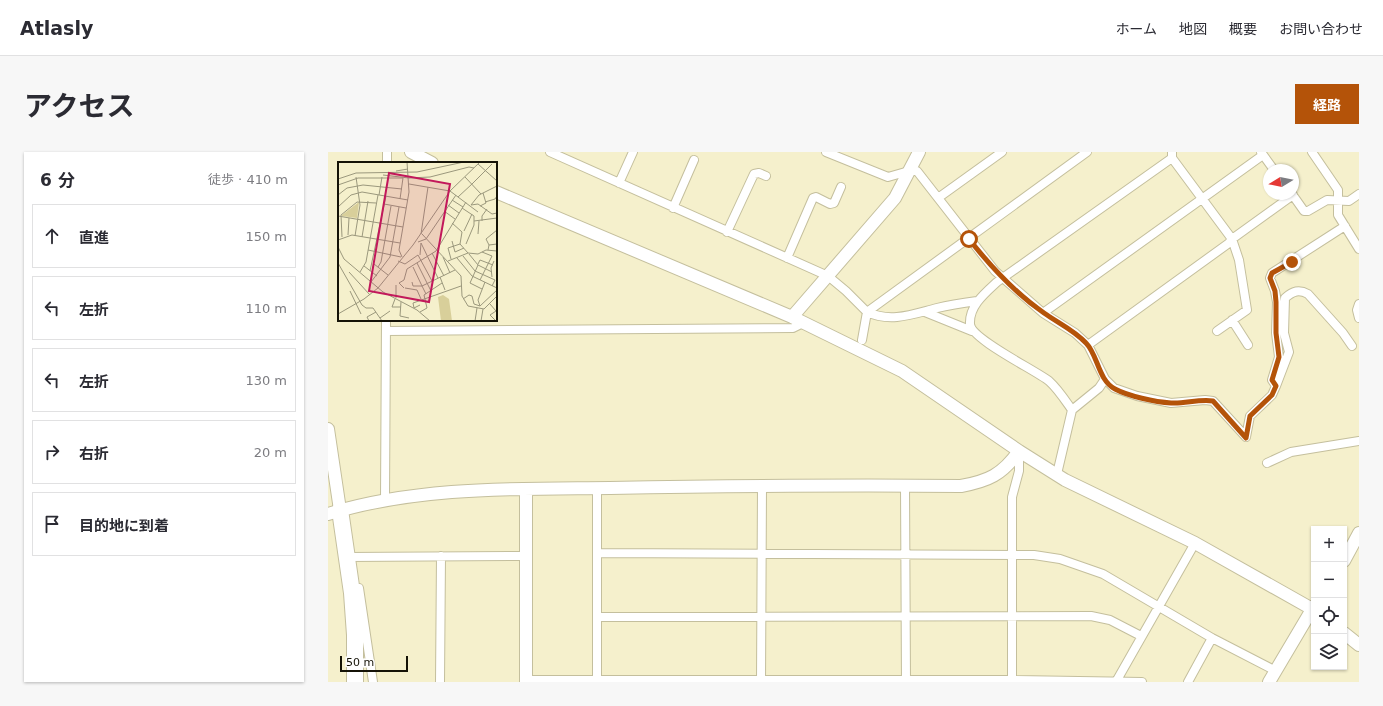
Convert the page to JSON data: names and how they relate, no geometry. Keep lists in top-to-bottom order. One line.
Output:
{"scale_bar":"50 m","north":"left","page":{"header":"Atlasly","nav":["ホーム","地図","概要","お問い合わせ"],"title":"アクセス","buttons":"経路","heading":["6 分","徒歩 · 410 m"],"list":[["直進","150 m"],["左折","110 m"],["左折","130 m"],["右折","20 m"],"目的地に到着"],"map_buttons":["+","−"],"scale":"50 m"}}
